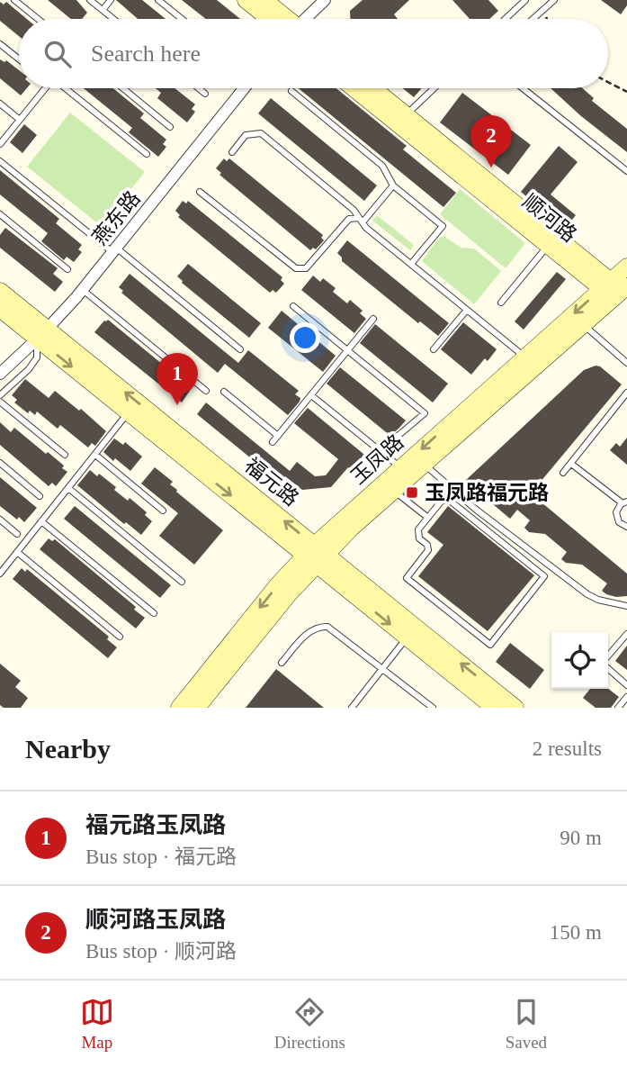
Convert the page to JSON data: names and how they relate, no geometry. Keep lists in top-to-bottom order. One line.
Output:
{"streets":{"street":["燕东路","顺河路","玉凤路","福元路"]},"crossings":[["燕东路","福元路"],["顺河路","玉凤路"],["玉凤路","福元路"]],"places":{"transit":["玉凤路福元路"]},"page":{"search":"Search here","pins":["2","1"],"heading":["Nearby","2 results"],"list":[{"mark":"1","name":"福元路玉凤路","note":"Bus stop · 福元路","value":"90 m"},{"mark":"2","name":"顺河路玉凤路","note":"Bus stop · 顺河路","value":"150 m"}],"nav":["Map","Directions","Saved"]}}
